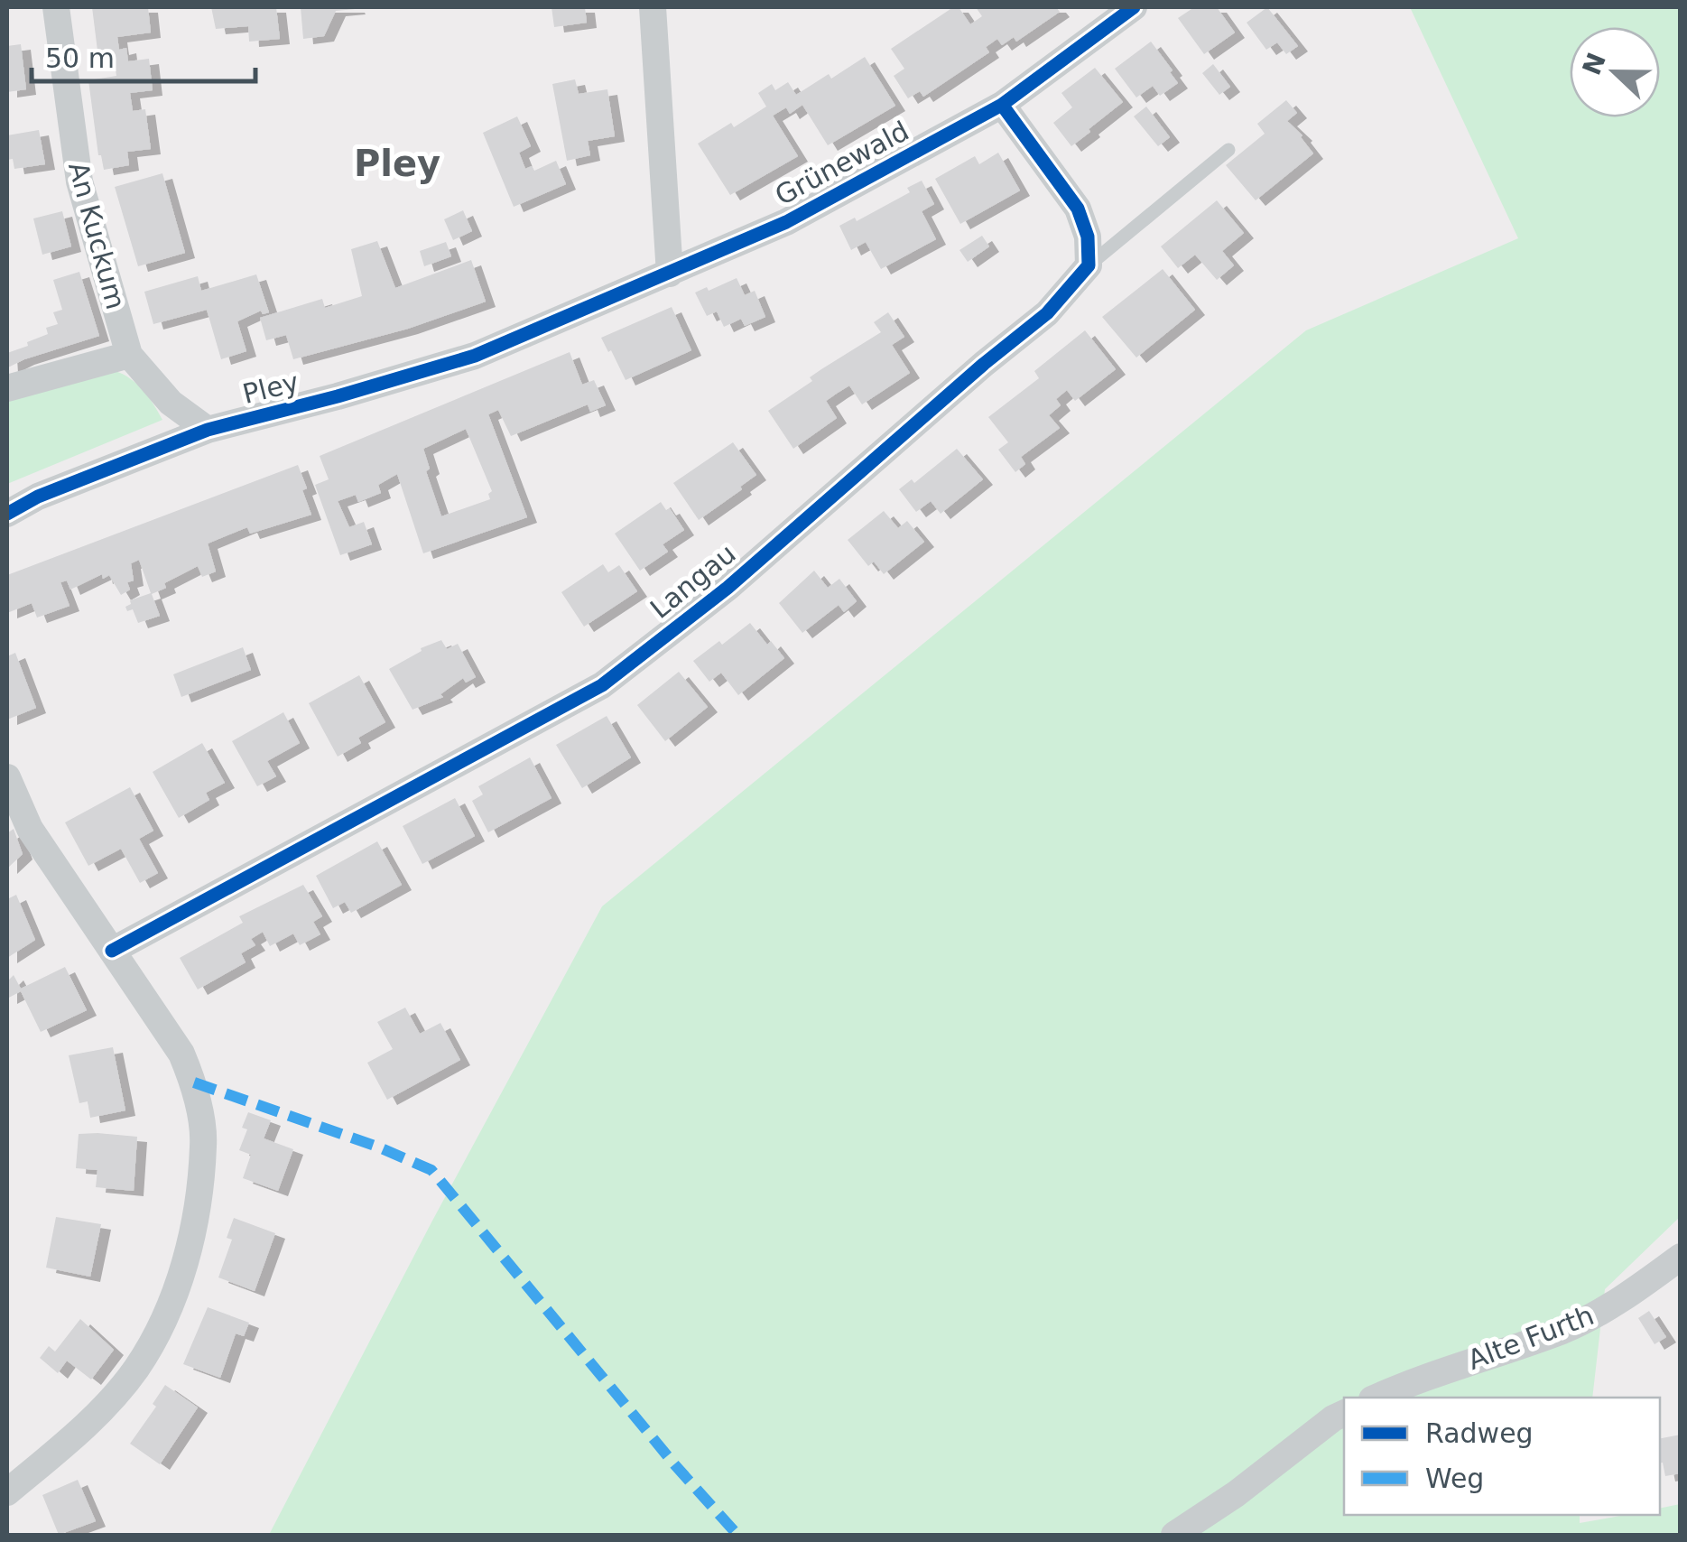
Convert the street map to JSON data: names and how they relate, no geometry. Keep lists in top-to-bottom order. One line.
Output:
{"streets":{"street":["Grünewald","An Kuckum","Pley","Langau","Alte Furth"]},"crossings":[["Grünewald","Pley"],["An Kuckum","Pley"]],"districts":["Pley"],"legend":["Radweg","Weg"],"scale_bar":"50 m","north":"left"}
